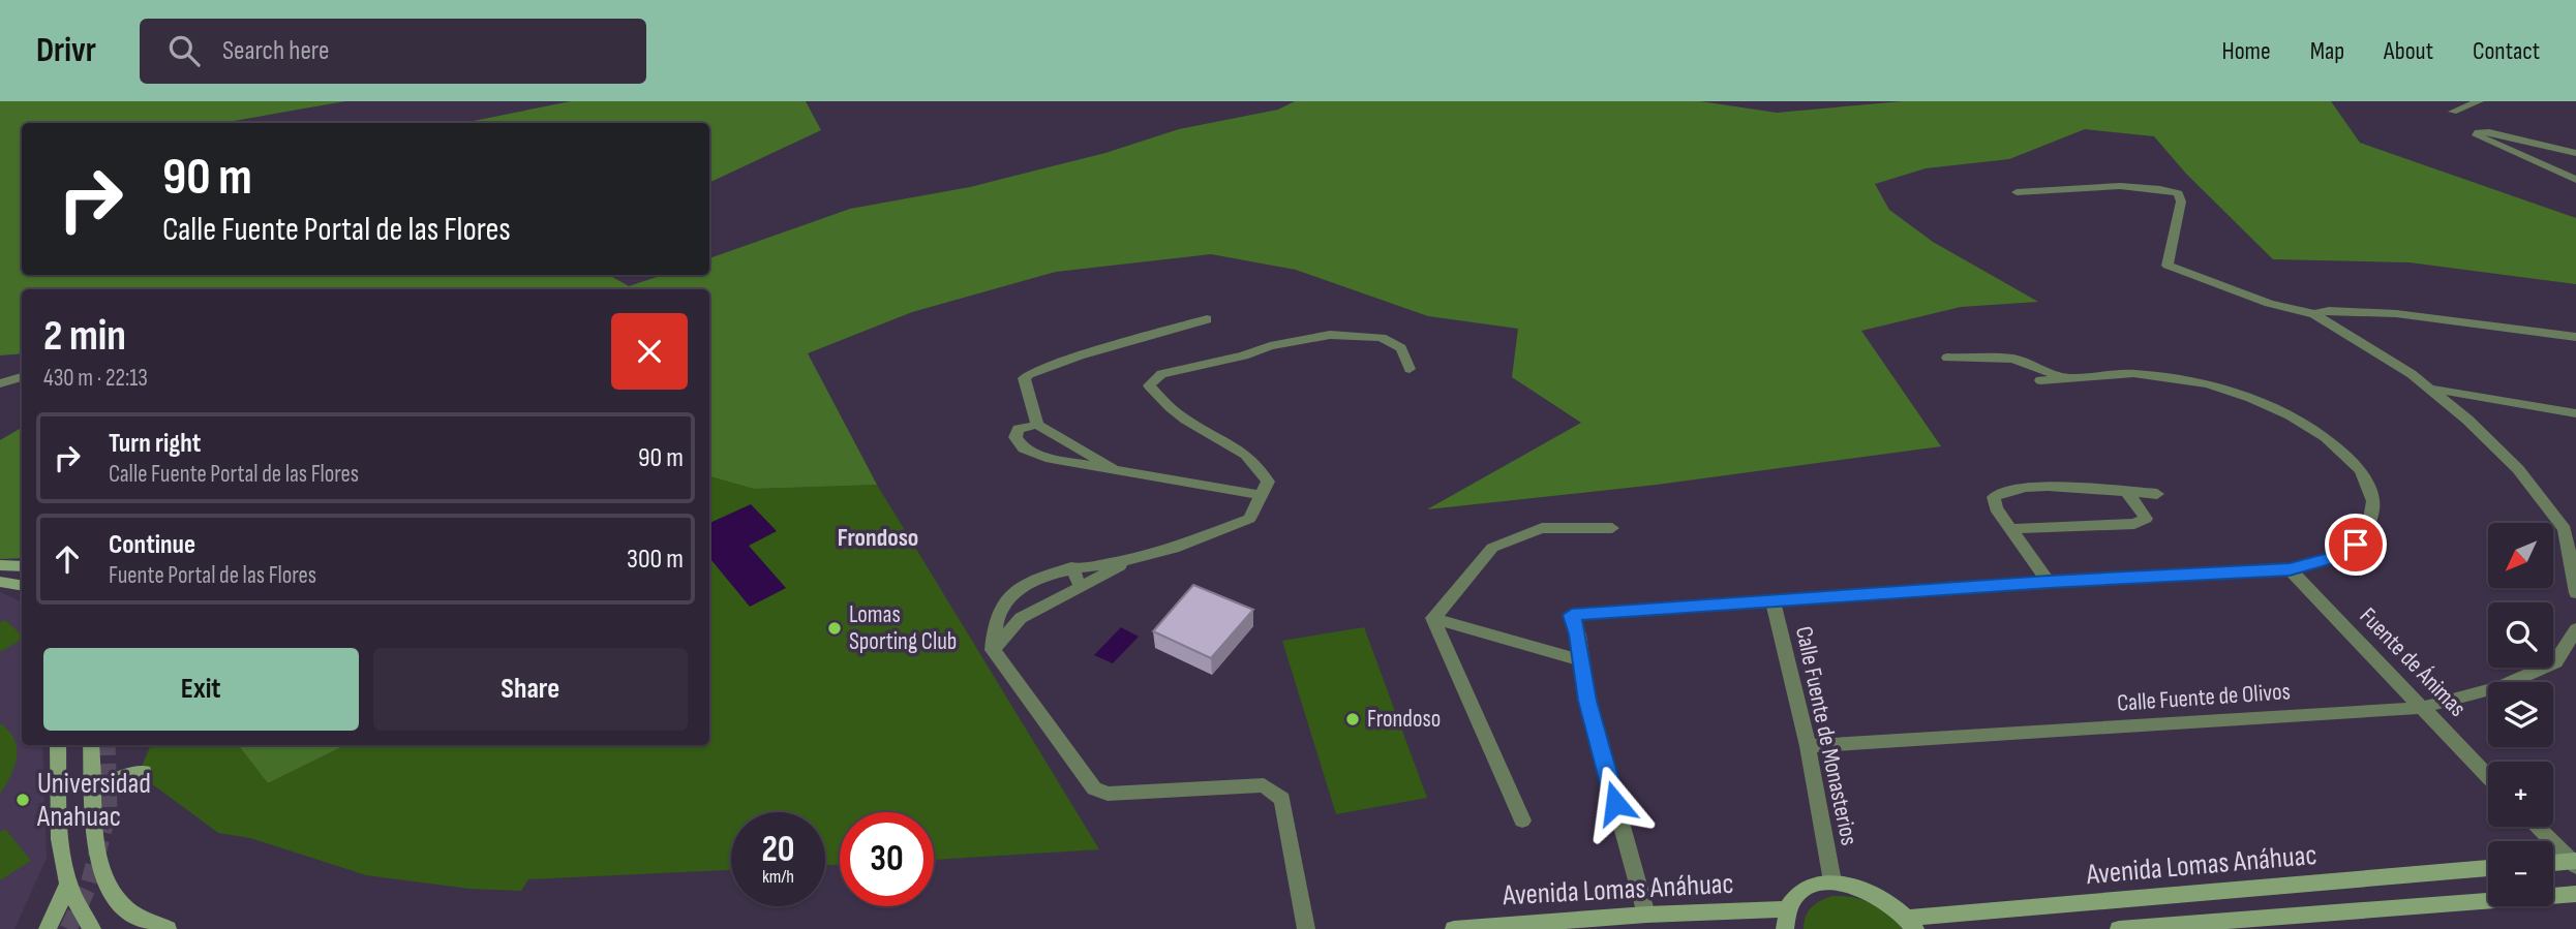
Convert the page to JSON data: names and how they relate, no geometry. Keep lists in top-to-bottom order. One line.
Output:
{"streets":{"main road":["Avenida Lomas Anáhuac"],"street":["Fuente de Ánimas","Calle Fuente de Olivos","Calle Fuente de Monasterios"]},"crossings":[["Fuente de Ánimas","Calle Fuente de Olivos"],["Calle Fuente de Olivos","Calle Fuente de Monasterios"]],"districts":["Frondoso"],"places":["Lomas Sporting Club","Frondoso","Universidad Anahuac"],"north":"bottom left","page":{"header":"Drivr","search":"Search here","nav":["Home","Map","About","Contact"],"turn":["90 m","Calle Fuente Portal de las Flores"],"heading":["2 min","430 m · 22:13"],"list":[{"name":"Turn right","note":"Calle Fuente Portal de las Flores","value":"90 m"},{"name":"Continue","note":"Fuente Portal de las Flores","value":"300 m"}],"map_buttons":["+","−"],"buttons":["Exit","Share"],"speed":"20 km/h","limit":"30"}}
